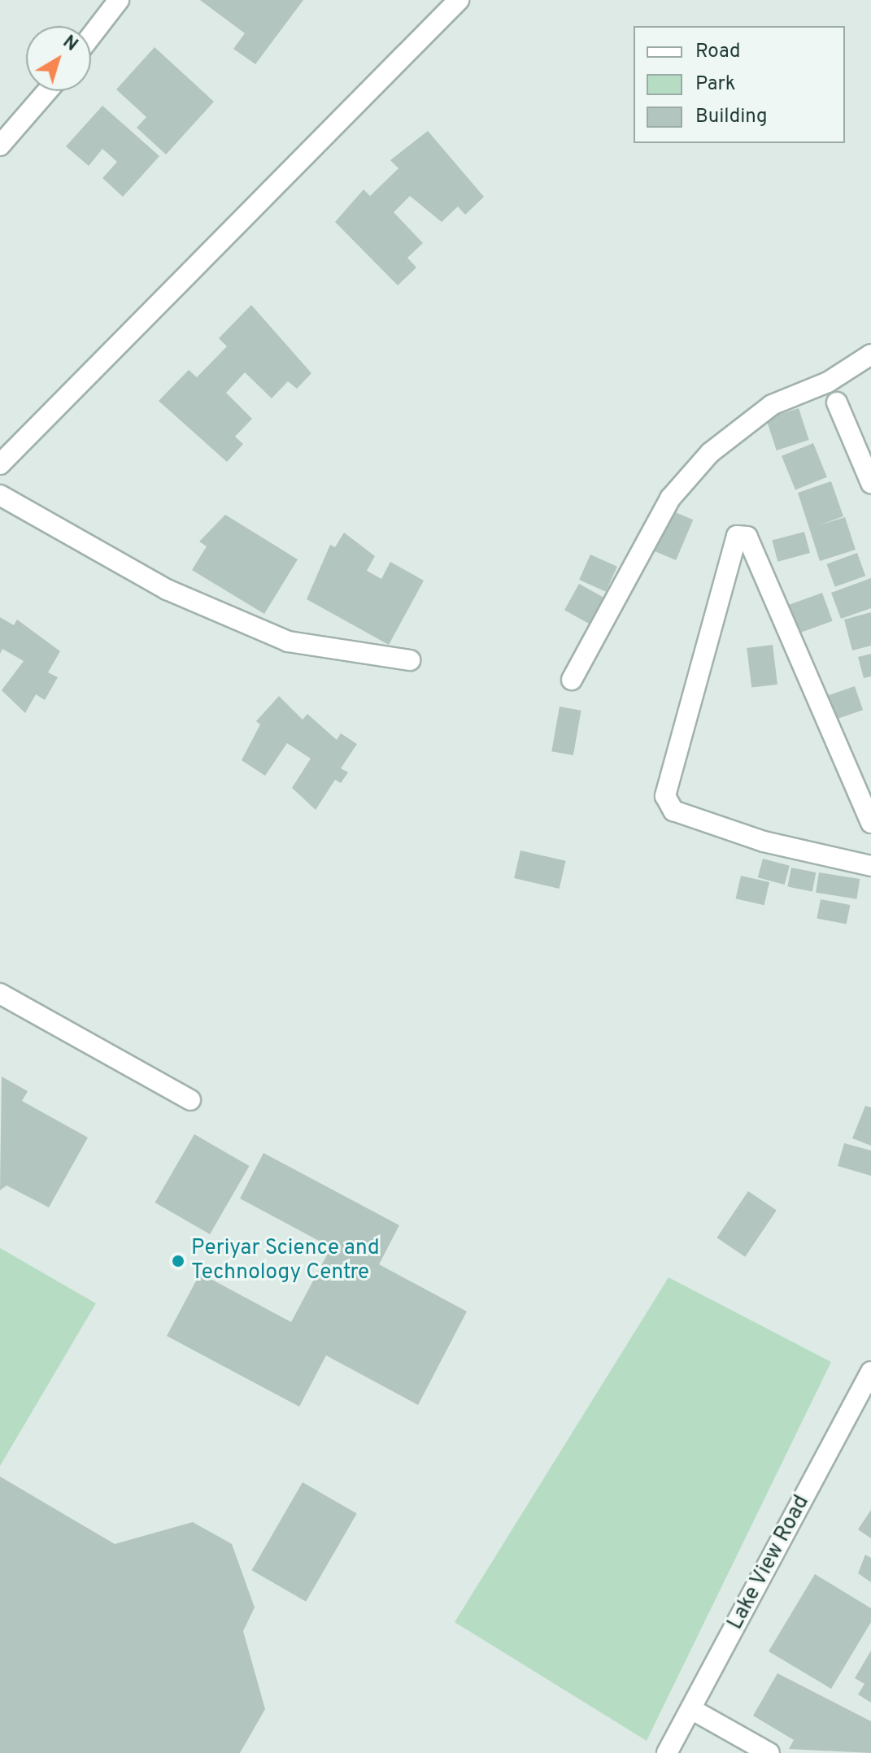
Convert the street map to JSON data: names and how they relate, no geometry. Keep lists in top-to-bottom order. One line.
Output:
{"streets":{"street":["Lake View Road"]},"places":["Periyar Science and Technology Centre"],"legend":["Road","Park","Building"],"north":"top right"}
